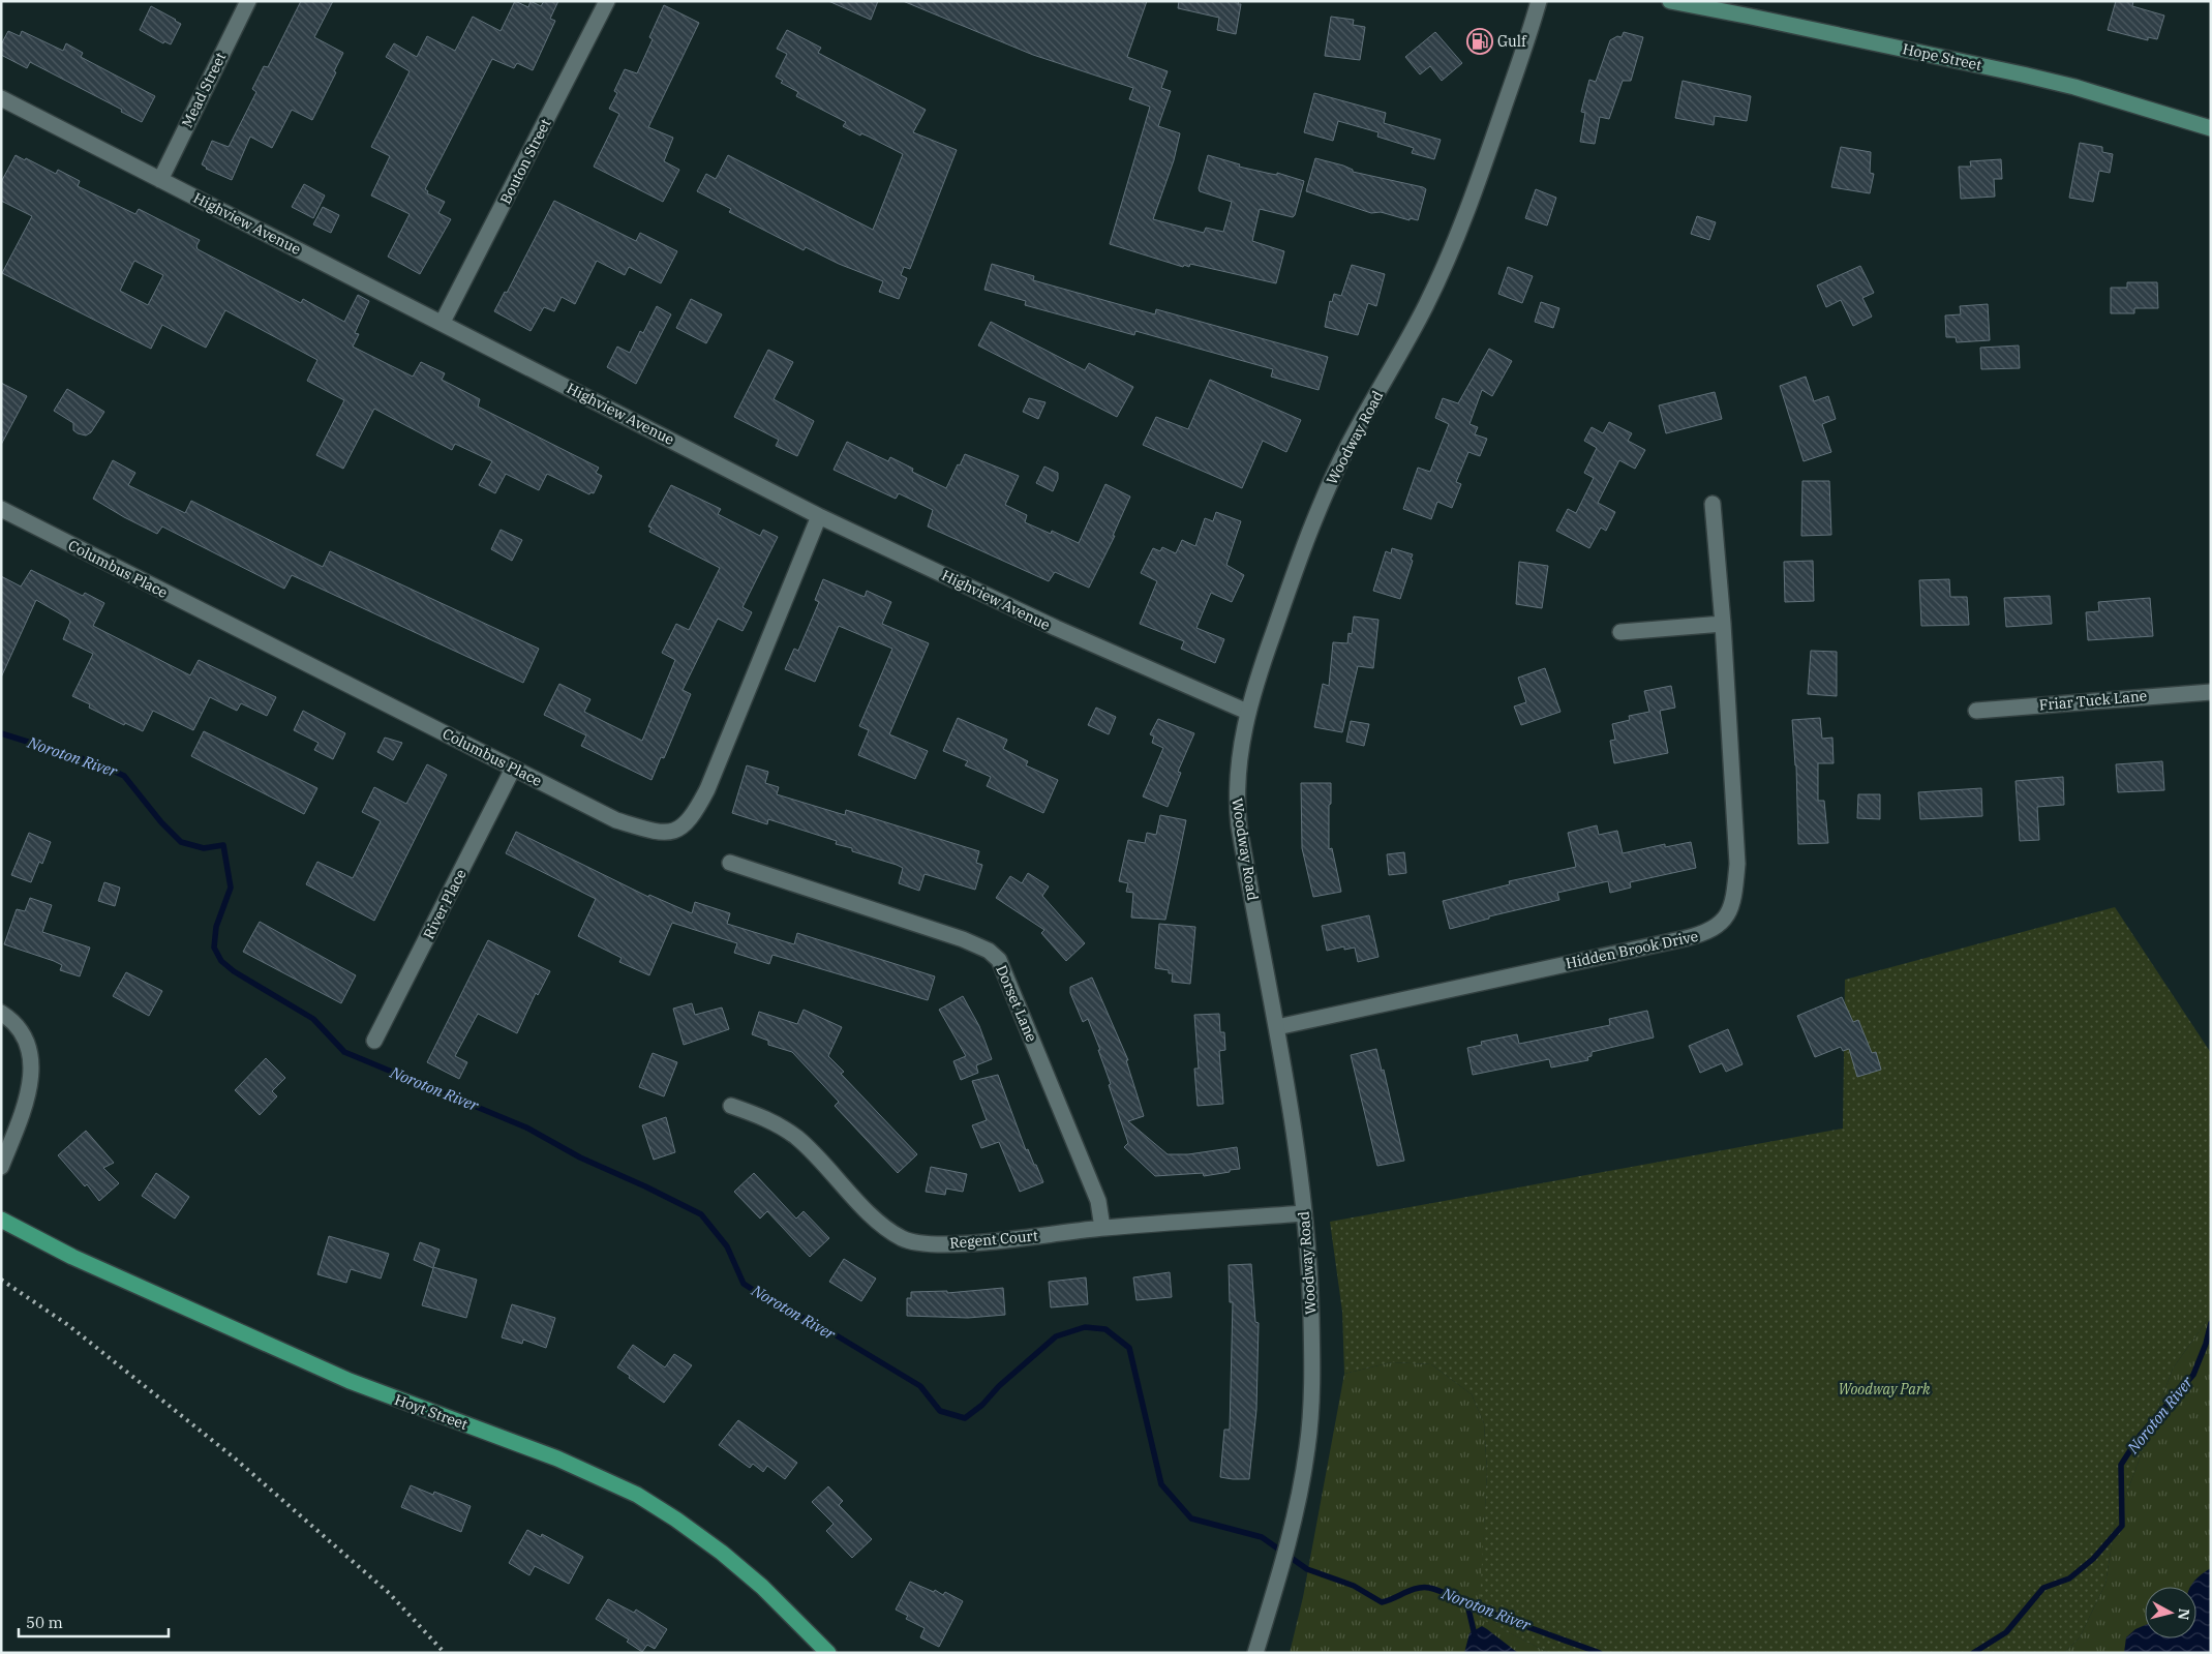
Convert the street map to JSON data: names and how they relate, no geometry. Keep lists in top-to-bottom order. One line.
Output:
{"streets":{"main road":["Hope Street","Hoyt Street"],"street":["Mead Street","Bouton Street","Highview Avenue","Woodway Road","Columbus Place","Friar Tuck Lane","River Place","Hidden Brook Drive","Dorset Lane","Regent Court"]},"crossings":[["Mead Street","Highview Avenue"],["Bouton Street","Highview Avenue"],["Highview Avenue","Woodway Road"],["Highview Avenue","Columbus Place"],["Woodway Road","Hidden Brook Drive"],["Woodway Road","Regent Court"],["Columbus Place","River Place"],["Dorset Lane","Regent Court"]],"water":["Noroton River"],"parks":["Woodway Park"],"places":{"fuel station":["Gulf"]},"scale_bar":"50 m","north":"right"}
